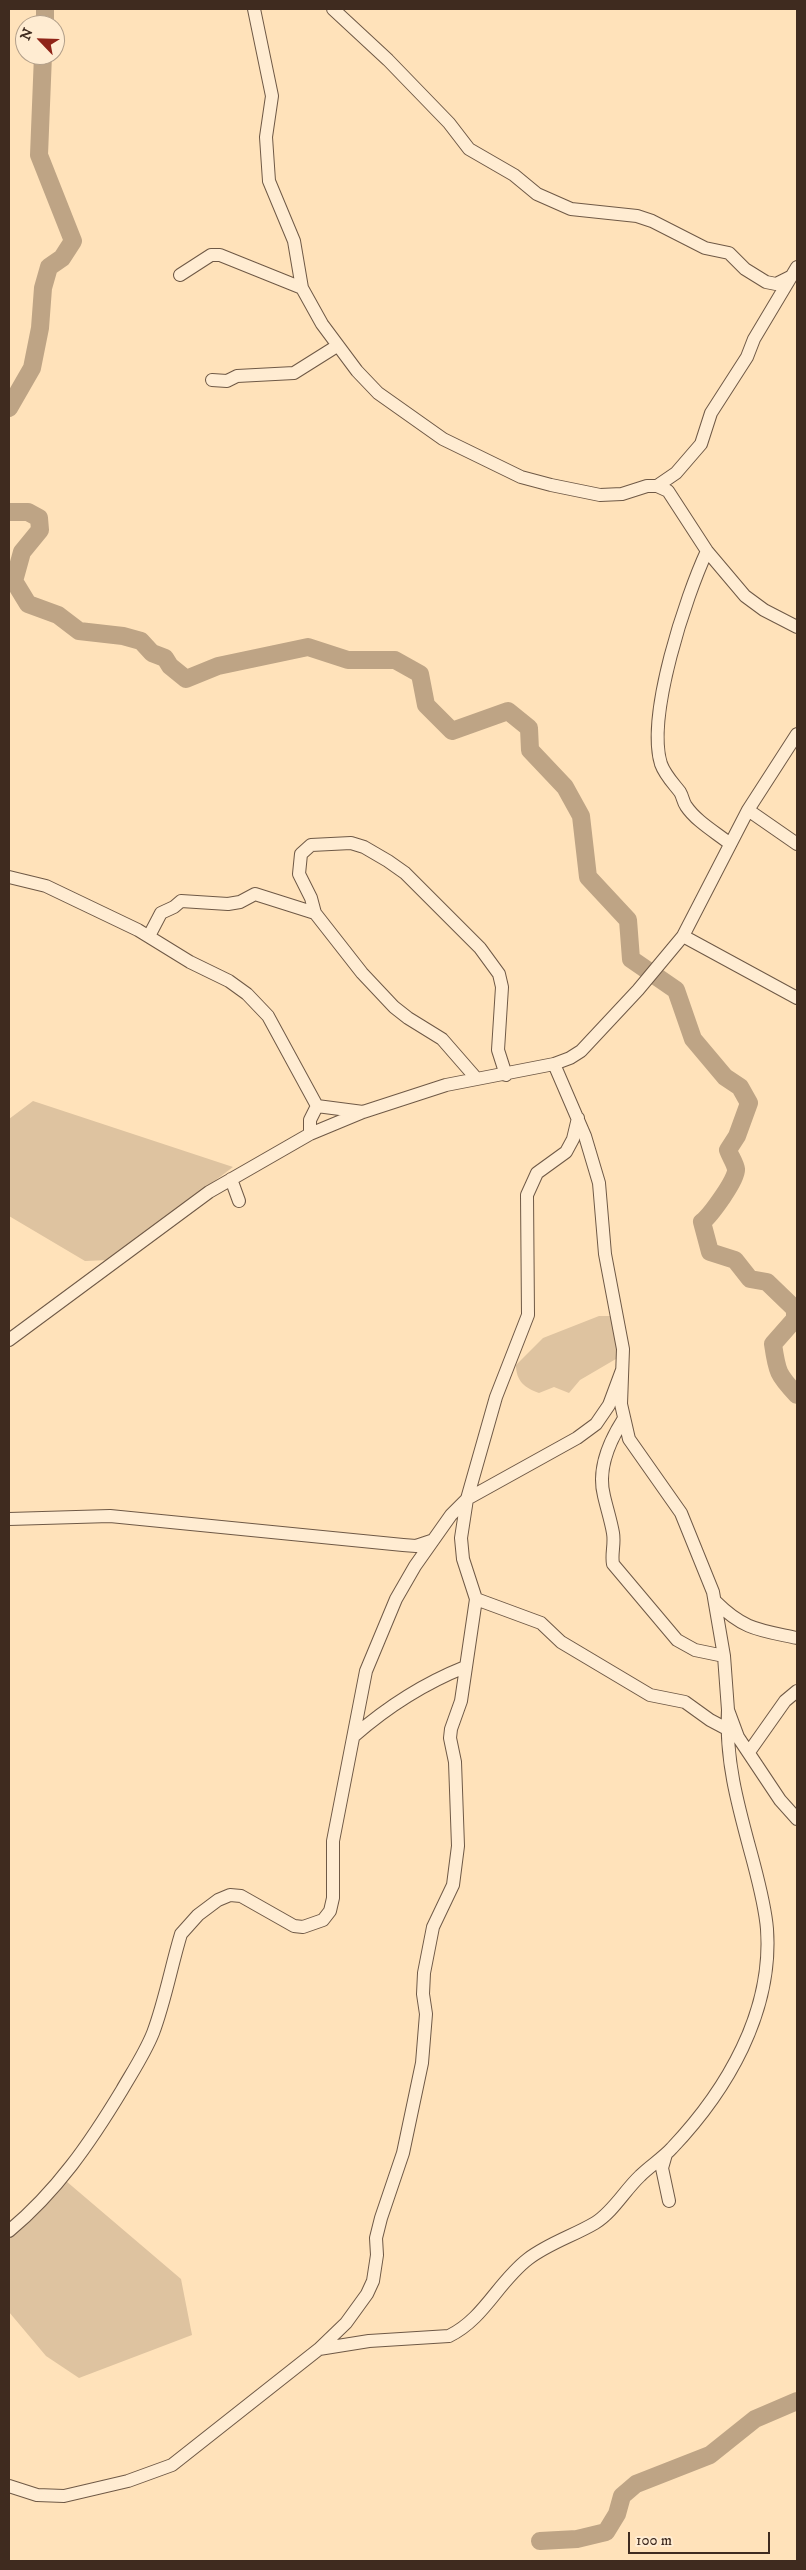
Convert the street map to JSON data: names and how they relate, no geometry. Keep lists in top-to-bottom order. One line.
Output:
{"scale_bar":"100 m","north":"top left"}
